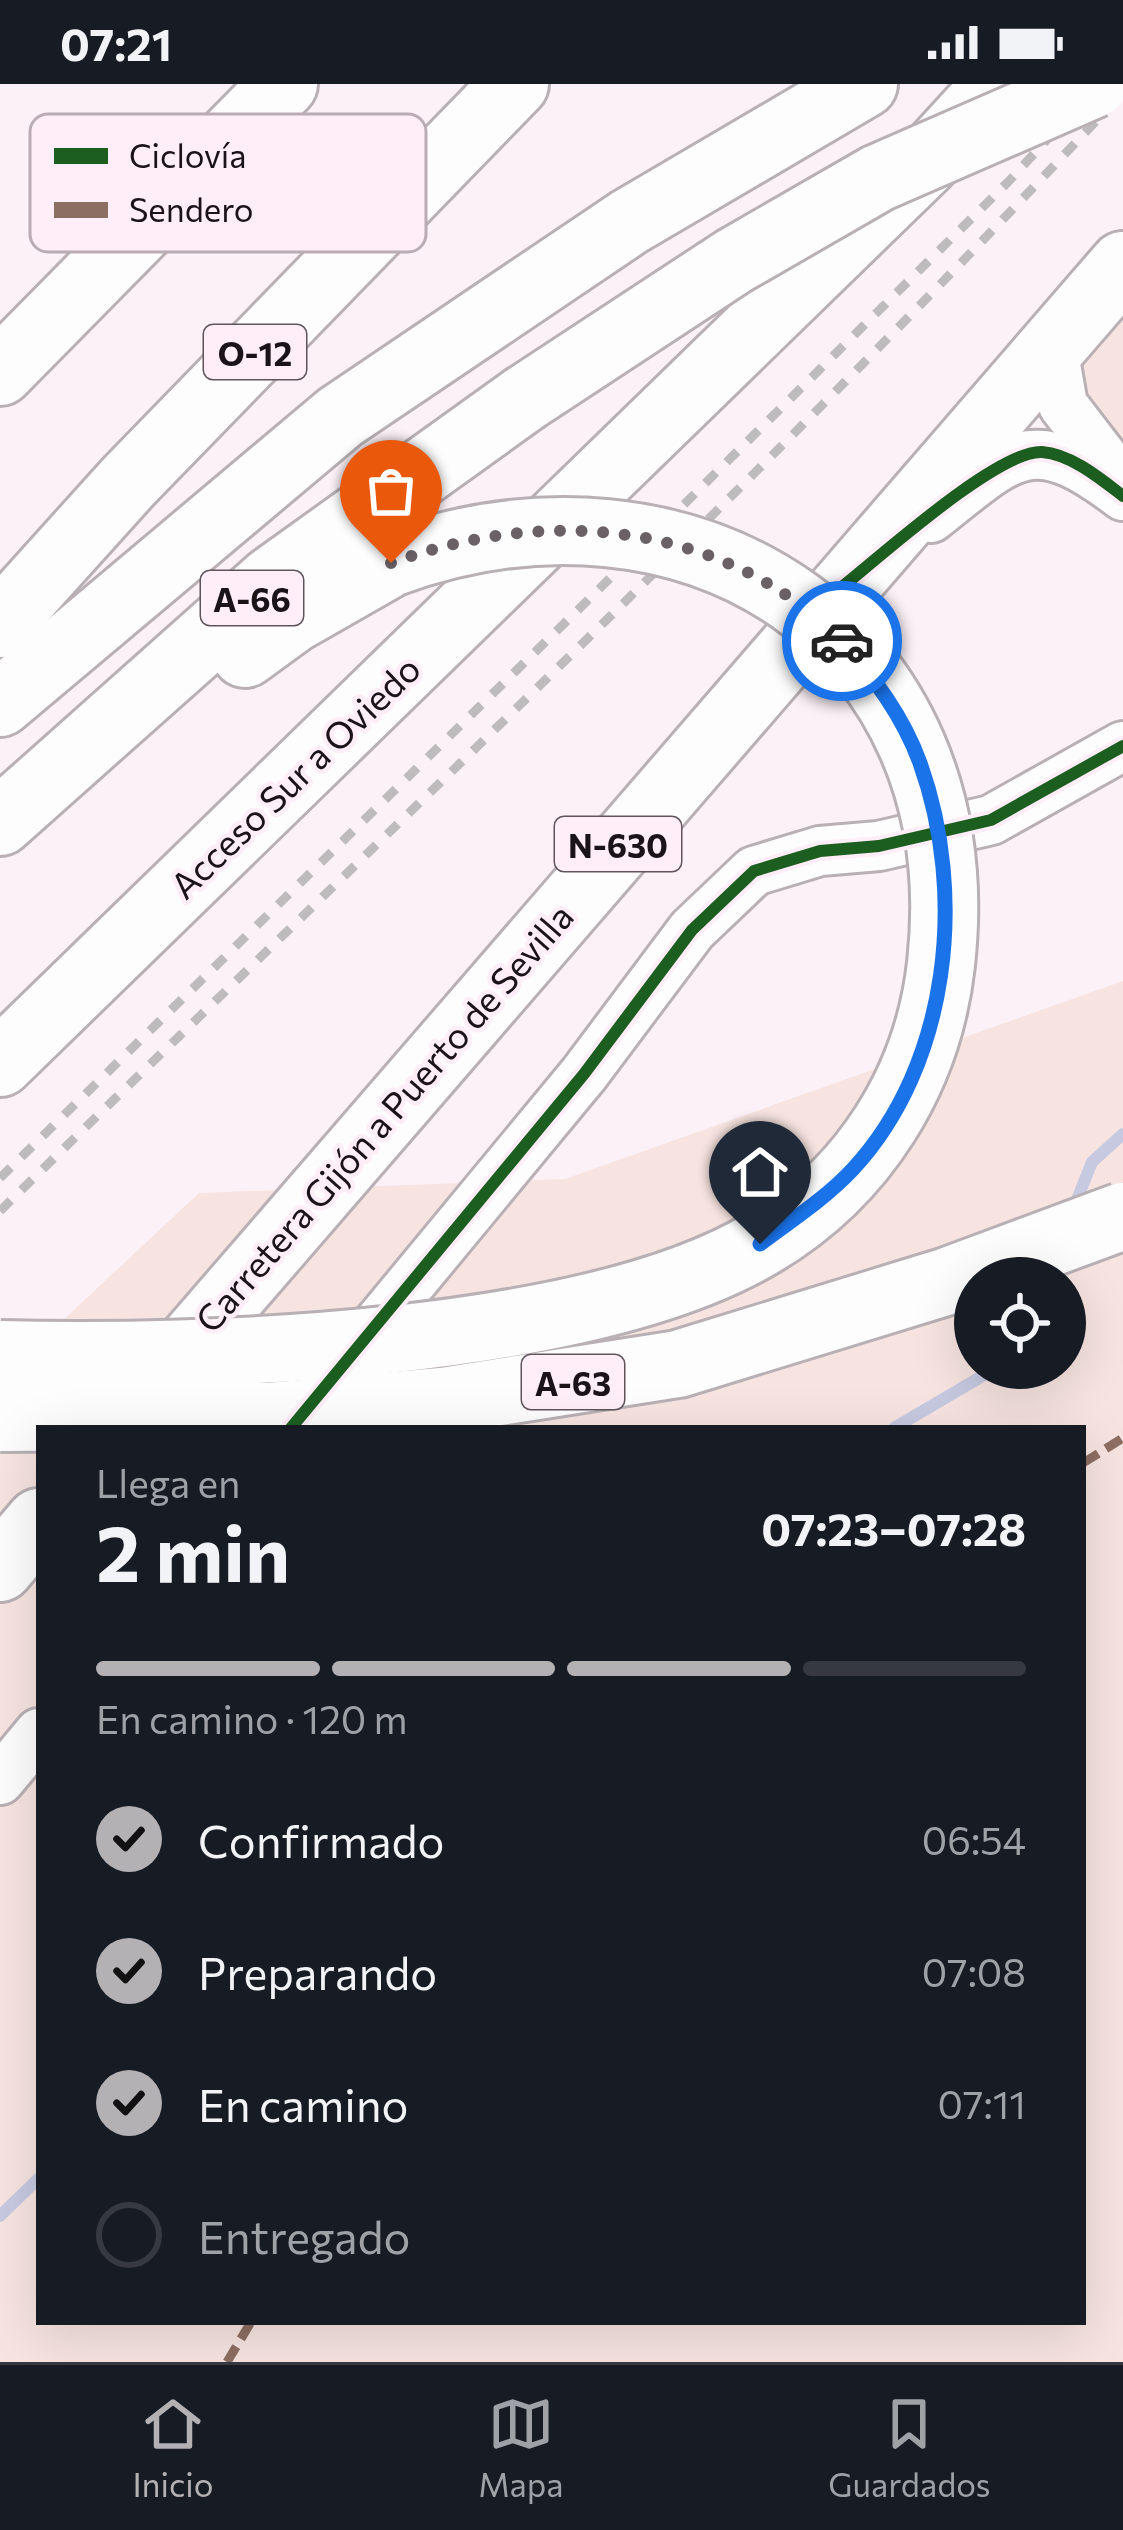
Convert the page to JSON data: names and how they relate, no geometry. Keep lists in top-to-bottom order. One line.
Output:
{"streets":{"highway":["O-12","A-66","Acceso Sur a Oviedo","N-630","Carretera Gijón a Puerto de Sevilla","A-63"]},"legend":["Ciclovía","Sendero"],"page":{"status":"07:21","heading":["2 min","Llega en","07:23–07:28"],"bar":"En camino · 120 m","list":[["Confirmado","06:54"],["Preparando","07:08"],["En camino","07:11"],"Entregado"],"tabs":["Inicio","Mapa","Guardados"]}}
